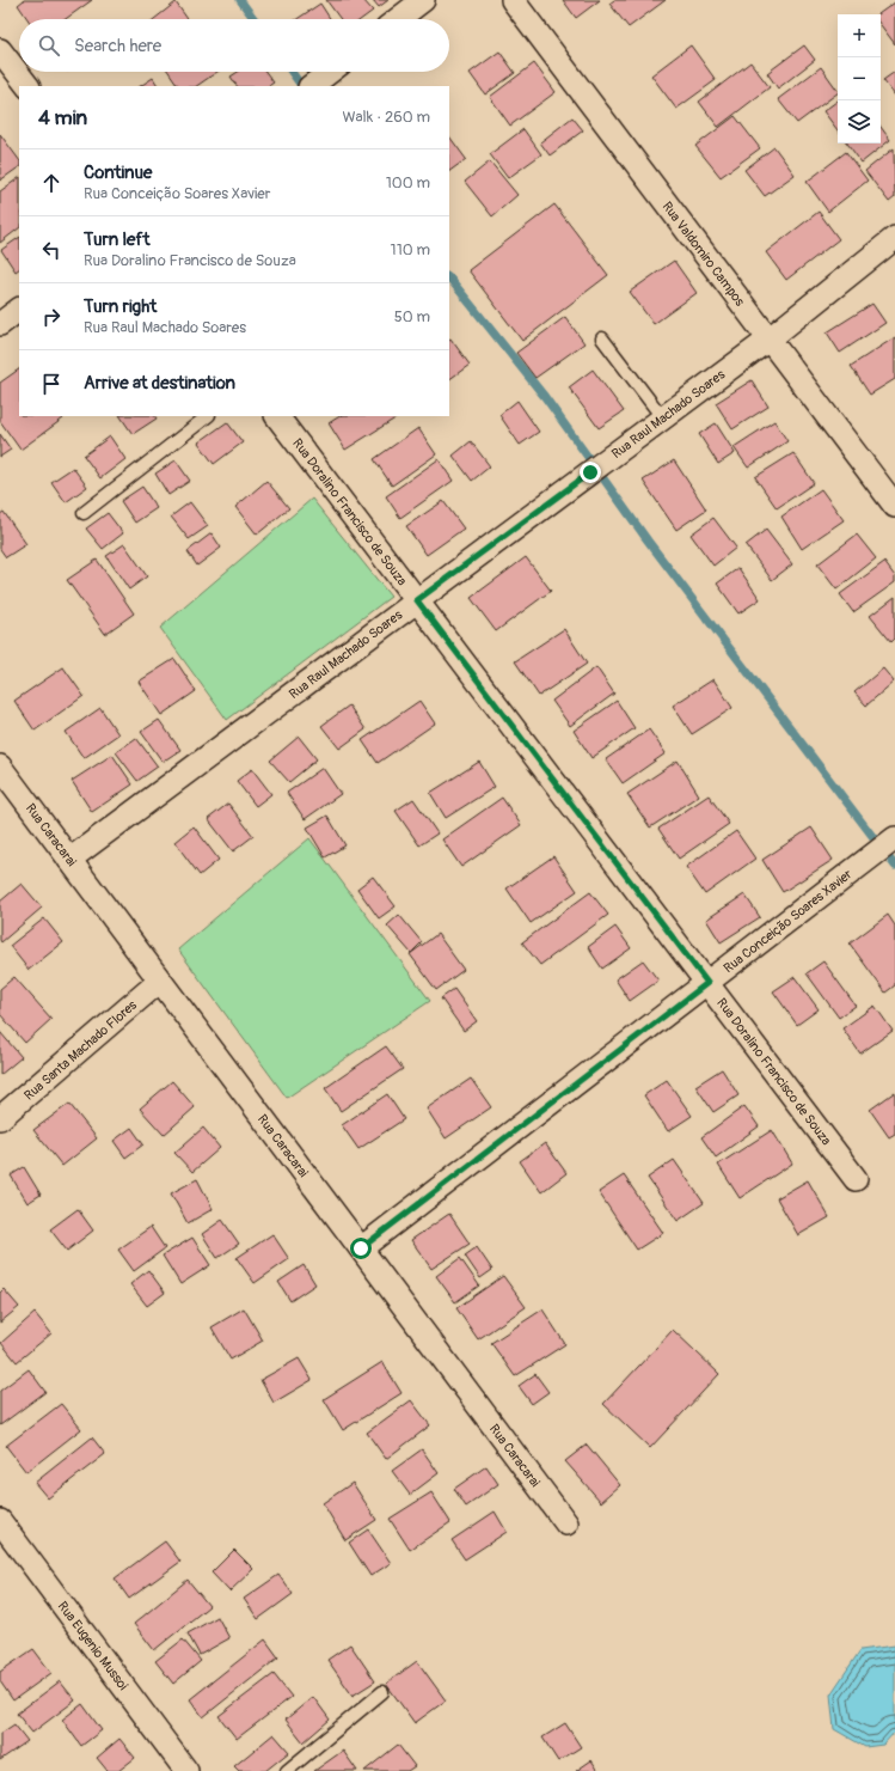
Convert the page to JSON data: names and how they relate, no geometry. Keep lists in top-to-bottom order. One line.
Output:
{"streets":{"street":["Rua Valdomiro Campos","Rua Raul Machado Soares","Rua Doralino Francisco de Souza","Rua Caracarai","Rua Conceição Soares Xavier","Rua Santa Machado Flores","Rua Eugenio Mussoi"]},"crossings":[["Rua Valdomiro Campos","Rua Raul Machado Soares"],["Rua Raul Machado Soares","Rua Doralino Francisco de Souza"],["Rua Raul Machado Soares","Rua Caracarai"],["Rua Doralino Francisco de Souza","Rua Conceição Soares Xavier"],["Rua Caracarai","Rua Conceição Soares Xavier"],["Rua Caracarai","Rua Santa Machado Flores"]],"page":{"map_buttons":["+","−"],"search":"Search here","heading":["4 min","Walk · 260 m"],"list":[["Continue","Rua Conceição Soares Xavier","100 m"],["Turn left","Rua Doralino Francisco de Souza","110 m"],["Turn right","Rua Raul Machado Soares","50 m"],"Arrive at destination"]}}
